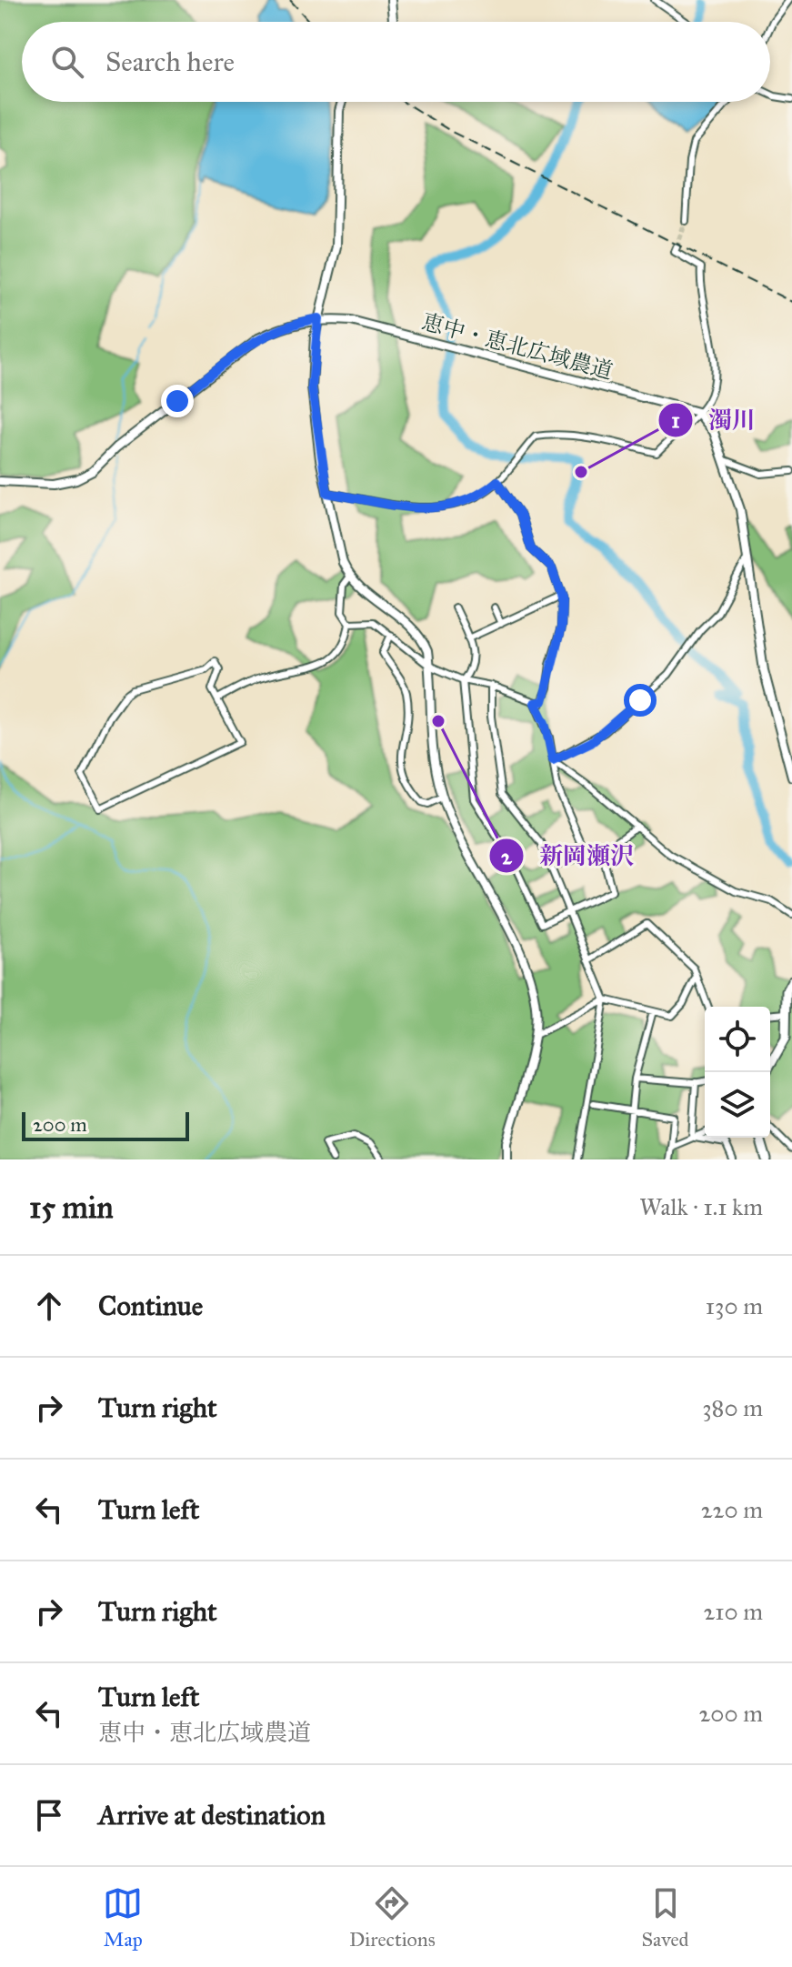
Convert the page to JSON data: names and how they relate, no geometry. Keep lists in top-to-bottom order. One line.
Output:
{"streets":{"street":["恵中・恵北広域農道"]},"places":["濁川","新岡瀬沢"],"scale_bar":"200 m","page":{"search":"Search here","scale":"200 m","heading":["15 min","Walk · 1.1 km"],"list":[["Continue","130 m"],["Turn right","380 m"],["Turn left","220 m"],["Turn right","210 m"],["Turn left","恵中・恵北広域農道","200 m"],"Arrive at destination"],"nav":["Map","Directions","Saved"]}}
